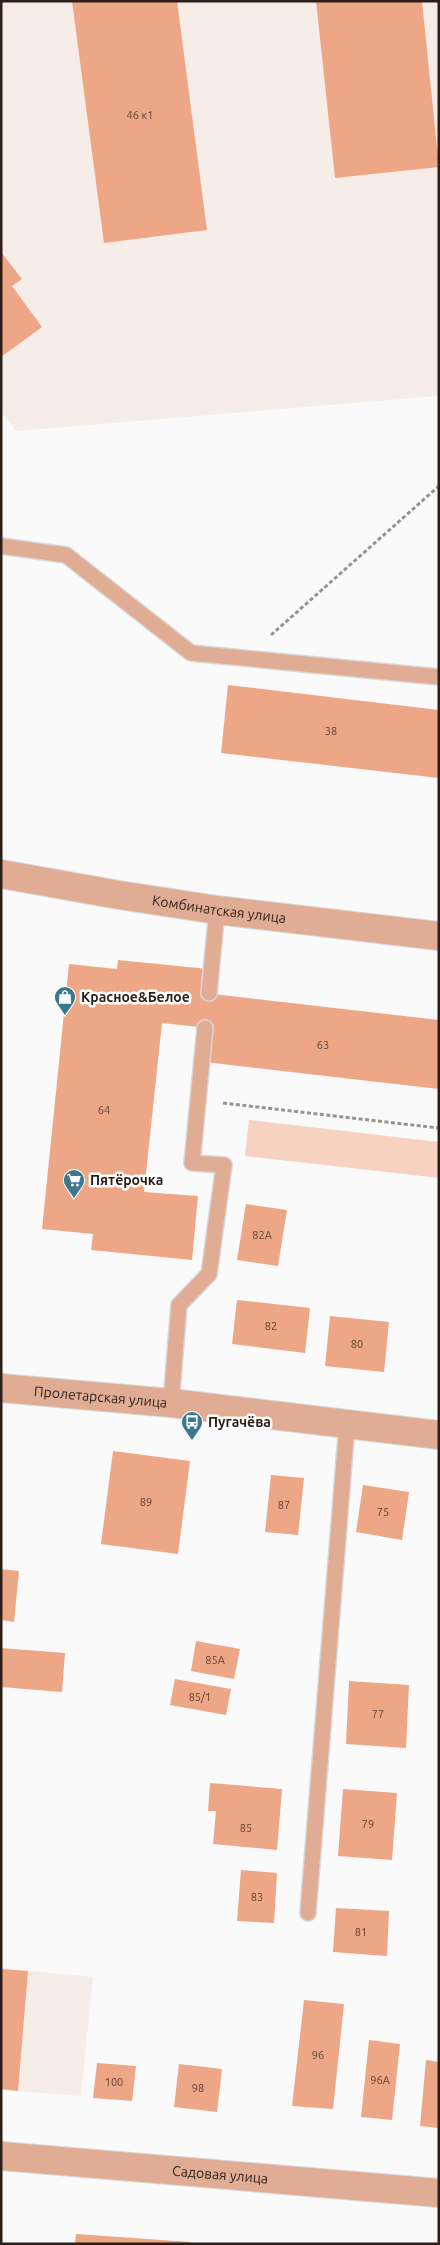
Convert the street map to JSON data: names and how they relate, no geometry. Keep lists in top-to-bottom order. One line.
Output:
{"streets":{"street":["Комбинатская улица","Пролетарская улица","Садовая улица"]},"places":{"shop":["Красное&Белое"],"supermarket":["Пятёрочка"],"bus stop":["Пугачёва"]},"house_numbers":["46 к1","38","63","64","82А","82","80","89","87","75","85А","85/1","77","79","85","83","81","96","96А","100","98"]}
